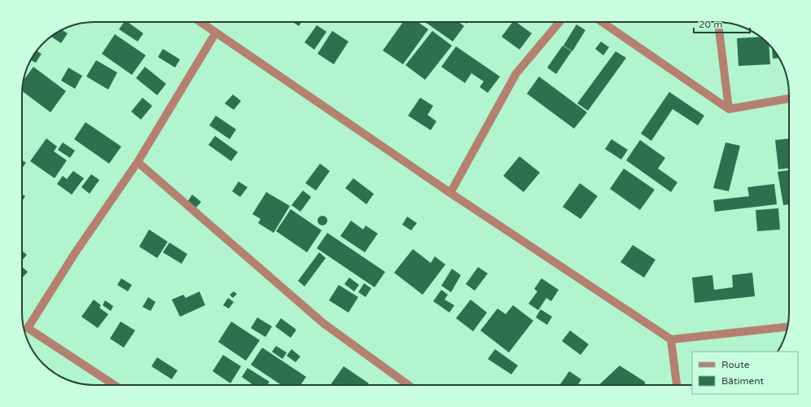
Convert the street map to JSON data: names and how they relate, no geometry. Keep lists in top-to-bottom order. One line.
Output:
{"legend":["Route","Bâtiment"],"scale_bar":"20 m"}
